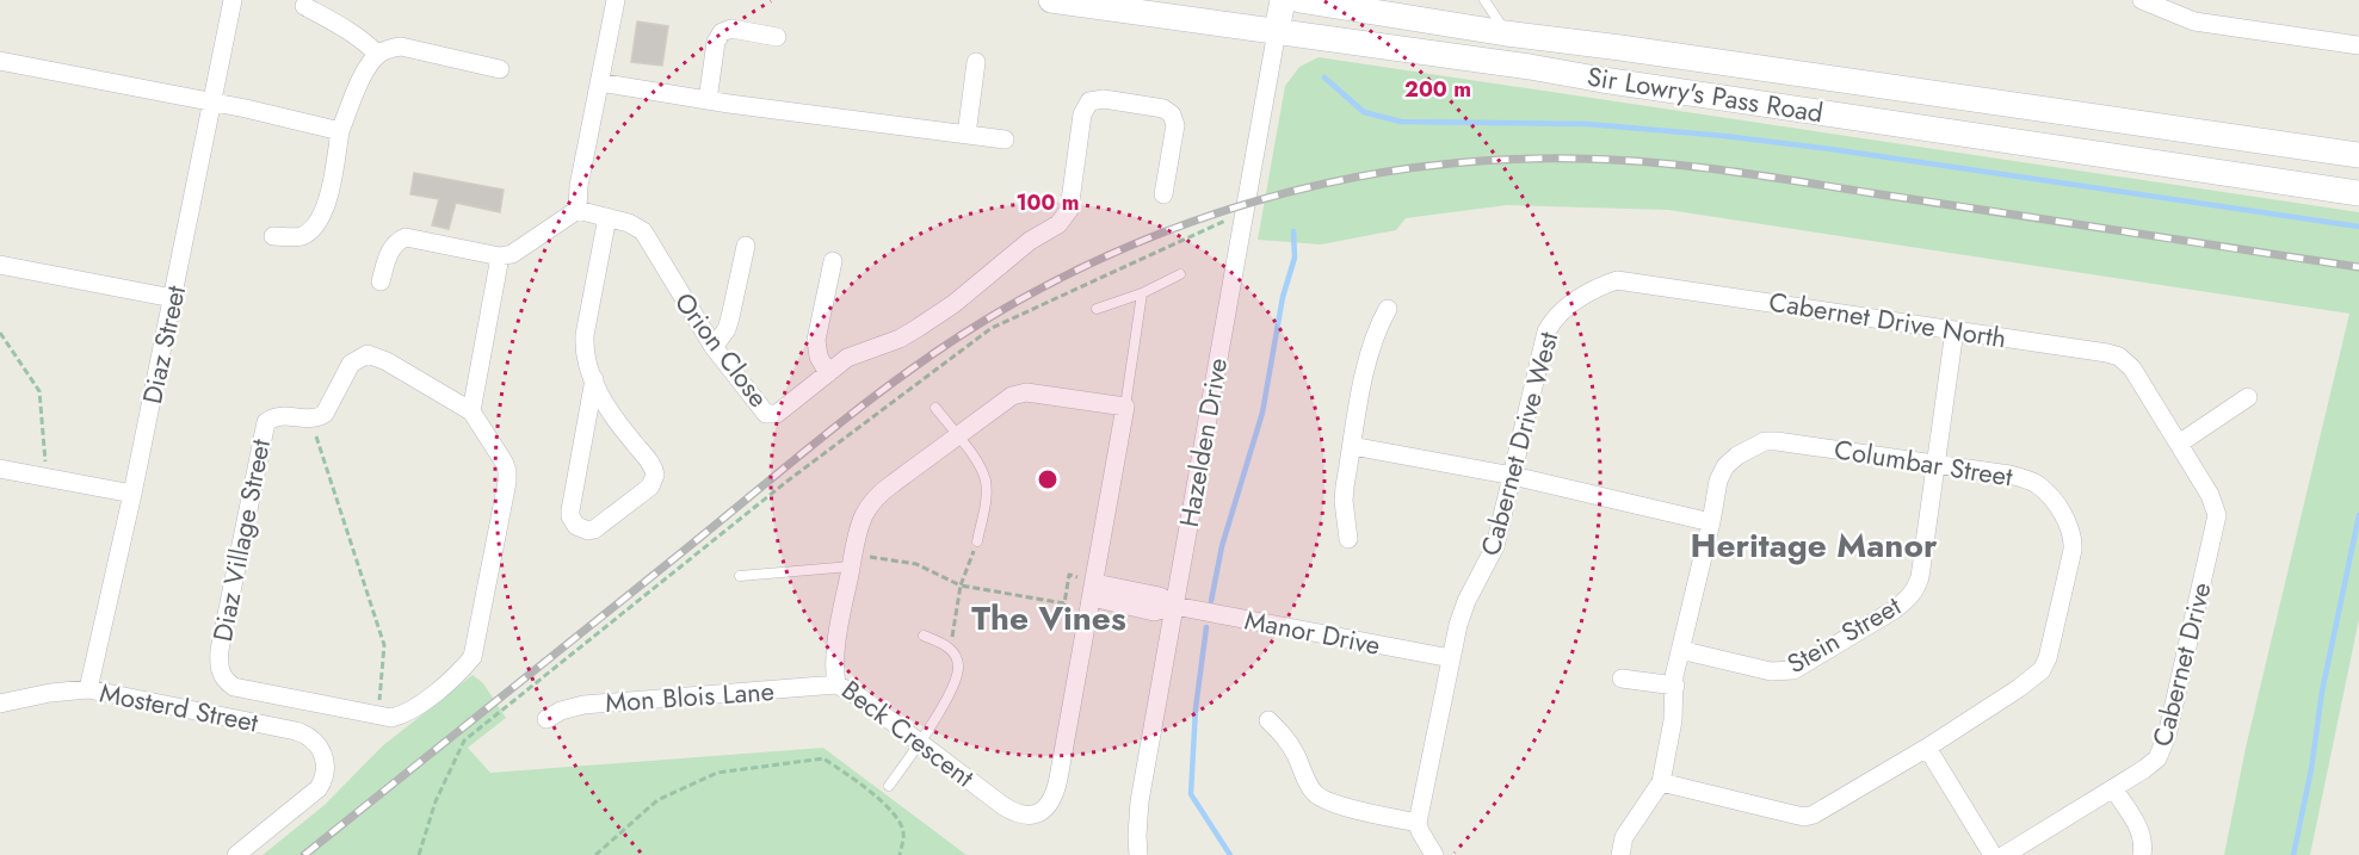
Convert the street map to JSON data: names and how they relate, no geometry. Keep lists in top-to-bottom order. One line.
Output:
{"streets":{"main road":["Sir Lowry's Pass Road"],"street":["Cabernet Drive North","Diaz Street","Orion Close","Hazelden Drive","Cabernet Drive West","Columbar Street","Diaz Village Street","Manor Drive","Stein Street","Cabernet Drive","Mon Blois Lane","Mosterd Street","Beck Crescent"]},"crossings":[["Sir Lowry's Pass Road","Hazelden Drive"],["Cabernet Drive North","Cabernet Drive West"],["Cabernet Drive North","Stein Street"],["Cabernet Drive North","Cabernet Drive"],["Diaz Street","Mosterd Street"],["Hazelden Drive","Manor Drive"],["Cabernet Drive West","Manor Drive"],["Columbar Street","Stein Street"],["Mon Blois Lane","Beck Crescent"]],"districts":["Heritage Manor","The Vines"],"rings":["200 m","100 m"]}
